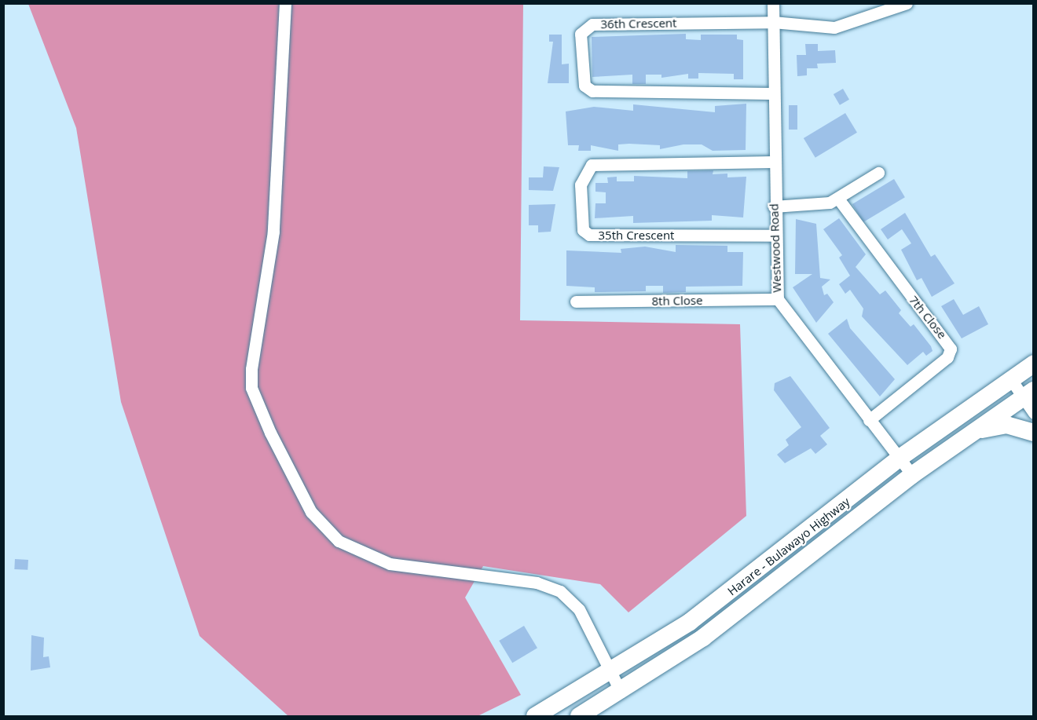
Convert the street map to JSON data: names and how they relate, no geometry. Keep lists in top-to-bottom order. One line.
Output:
{"streets":{"highway":["Harare - Bulawayo Highway"],"street":["36th Crescent","35th Crescent","Westwood Road","8th Close","7th Close"]},"crossings":[["36th Crescent","Westwood Road"],["35th Crescent","Westwood Road"],["Westwood Road","8th Close"],["Westwood Road","7th Close"],["Westwood Road","Harare - Bulawayo Highway"]]}
